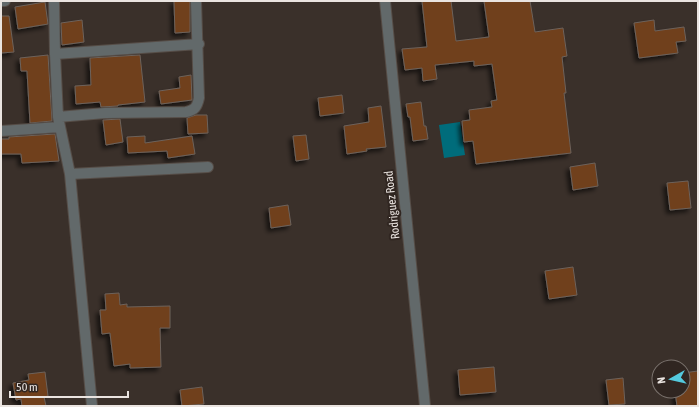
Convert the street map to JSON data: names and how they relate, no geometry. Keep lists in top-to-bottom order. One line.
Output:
{"streets":{"street":["Rodriguez Road"]},"scale_bar":"50 m","north":"left"}
